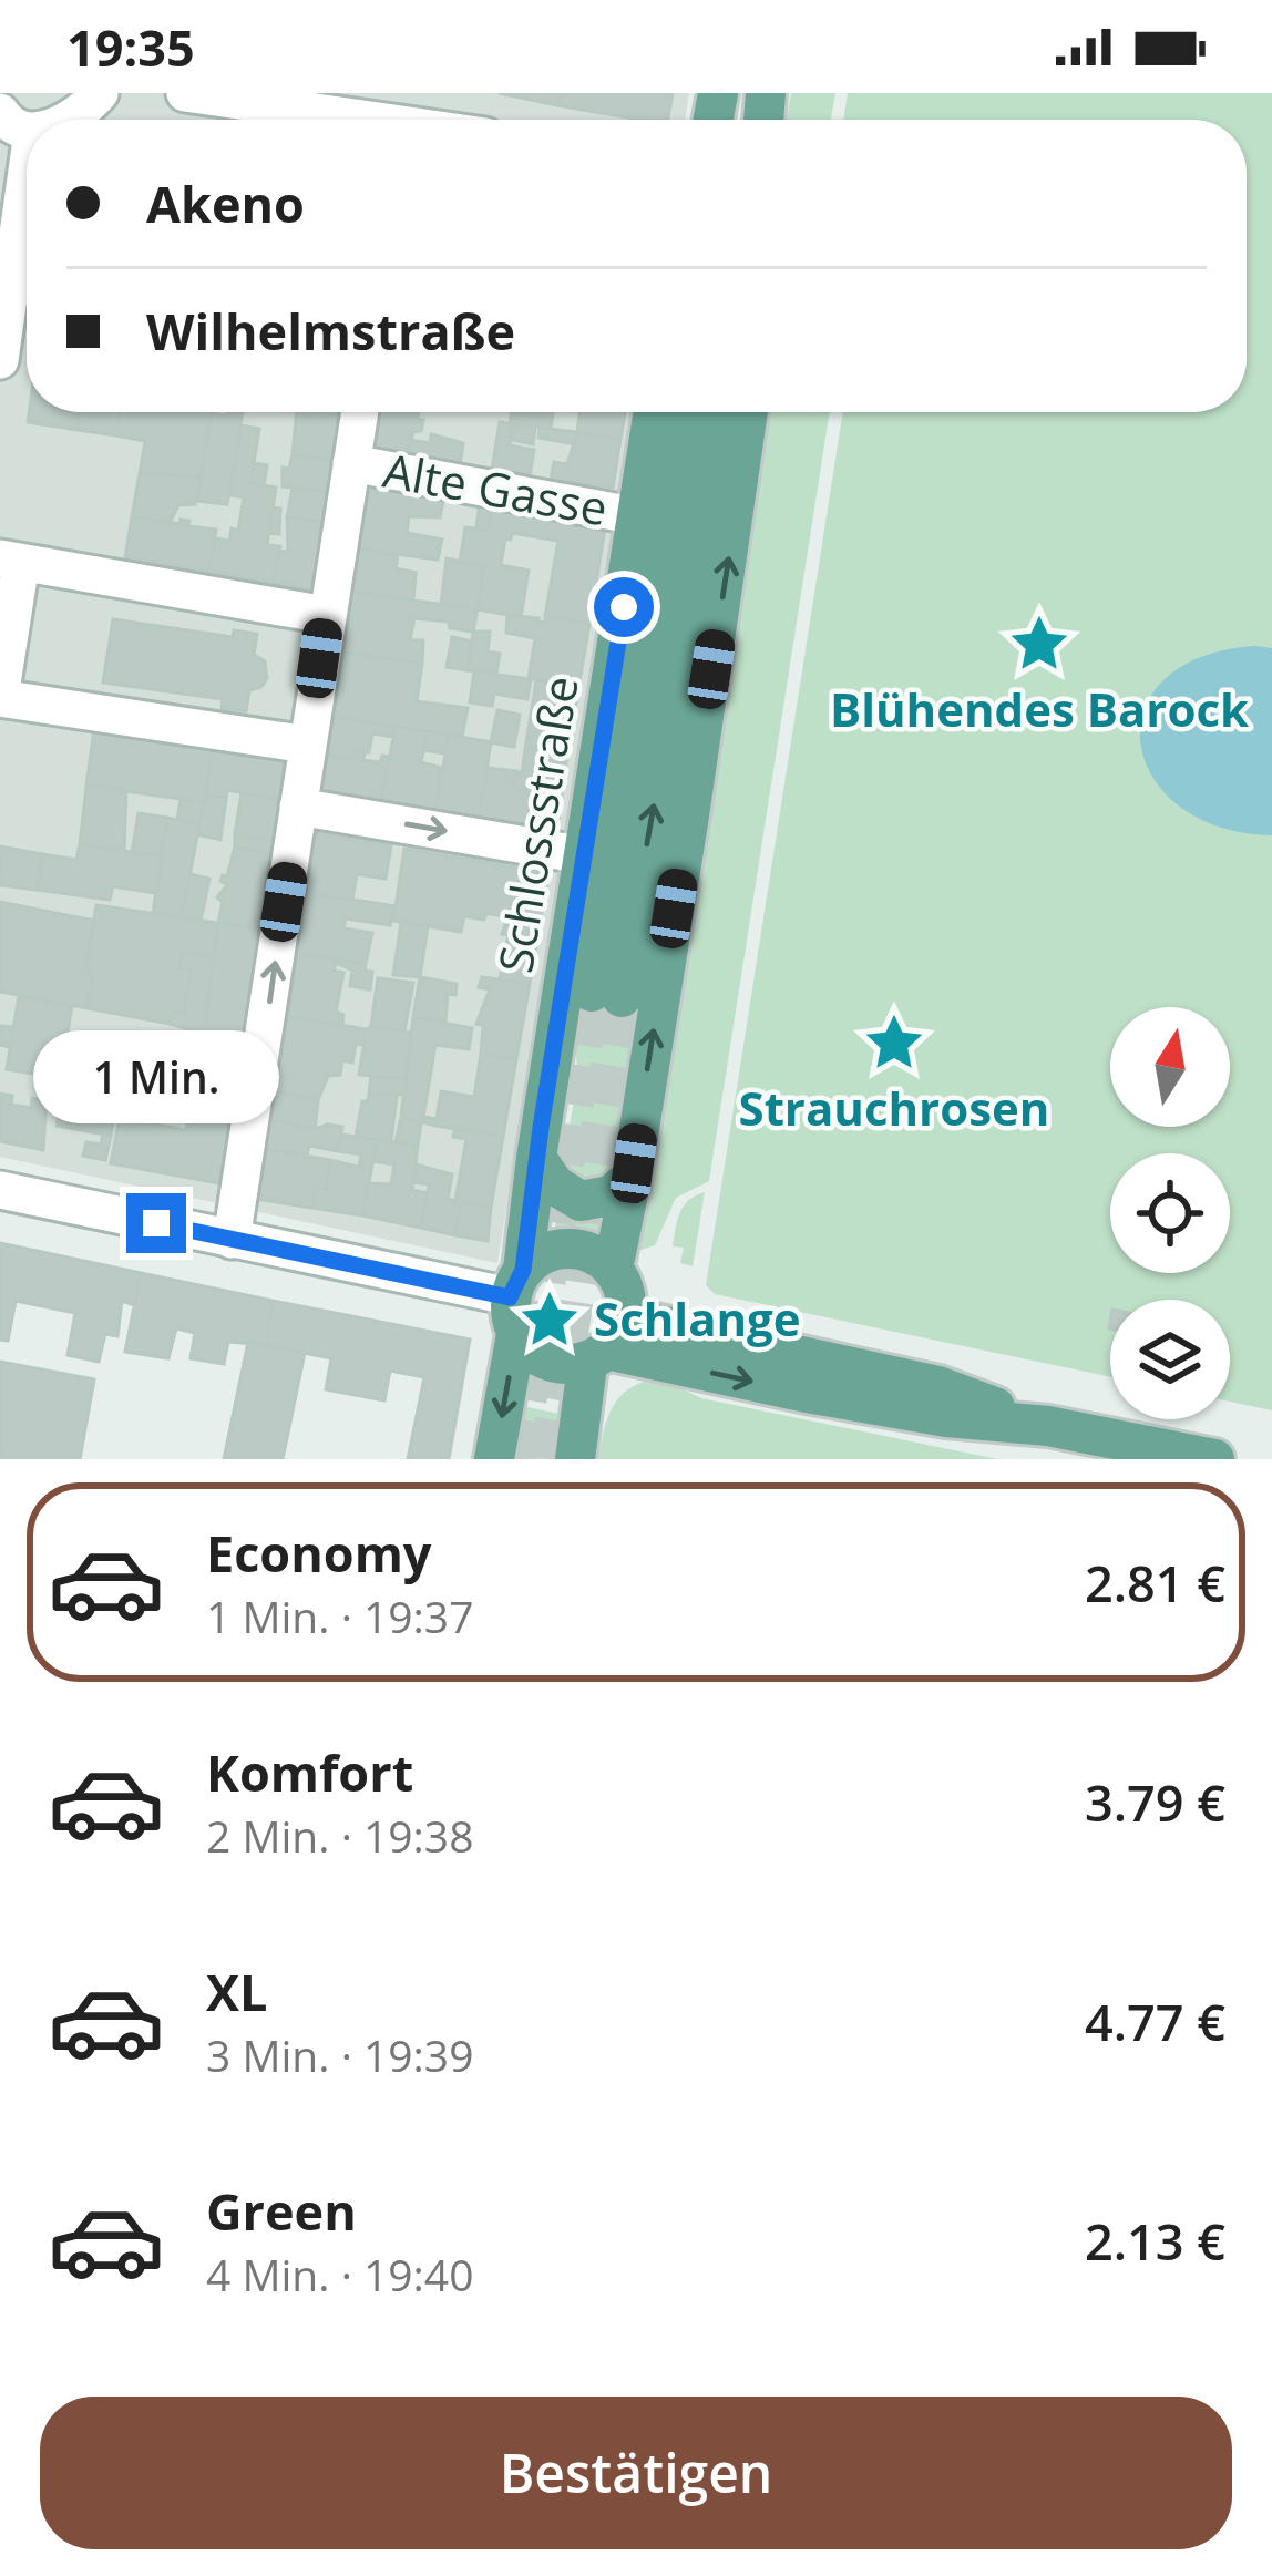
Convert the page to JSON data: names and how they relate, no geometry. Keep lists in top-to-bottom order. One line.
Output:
{"streets":{"main road":["Schlossstraße"],"street":["Alte Gasse"]},"crossings":[["Alte Gasse","Schlossstraße"]],"places":{"place":["Blühendes Barock","Strauchrosen","Schlange"]},"north":"top","page":{"status":"19:35","banner":["Akeno","Wilhelmstraße"],"bubble":"1 Min.","list":[{"name":"Economy","note":"1 Min. · 19:37","value":"2.81 €"},{"name":"Komfort","note":"2 Min. · 19:38","value":"3.79 €"},{"name":"XL","note":"3 Min. · 19:39","value":"4.77 €"},{"name":"Green","note":"4 Min. · 19:40","value":"2.13 €"}],"buttons":"Bestätigen"}}
